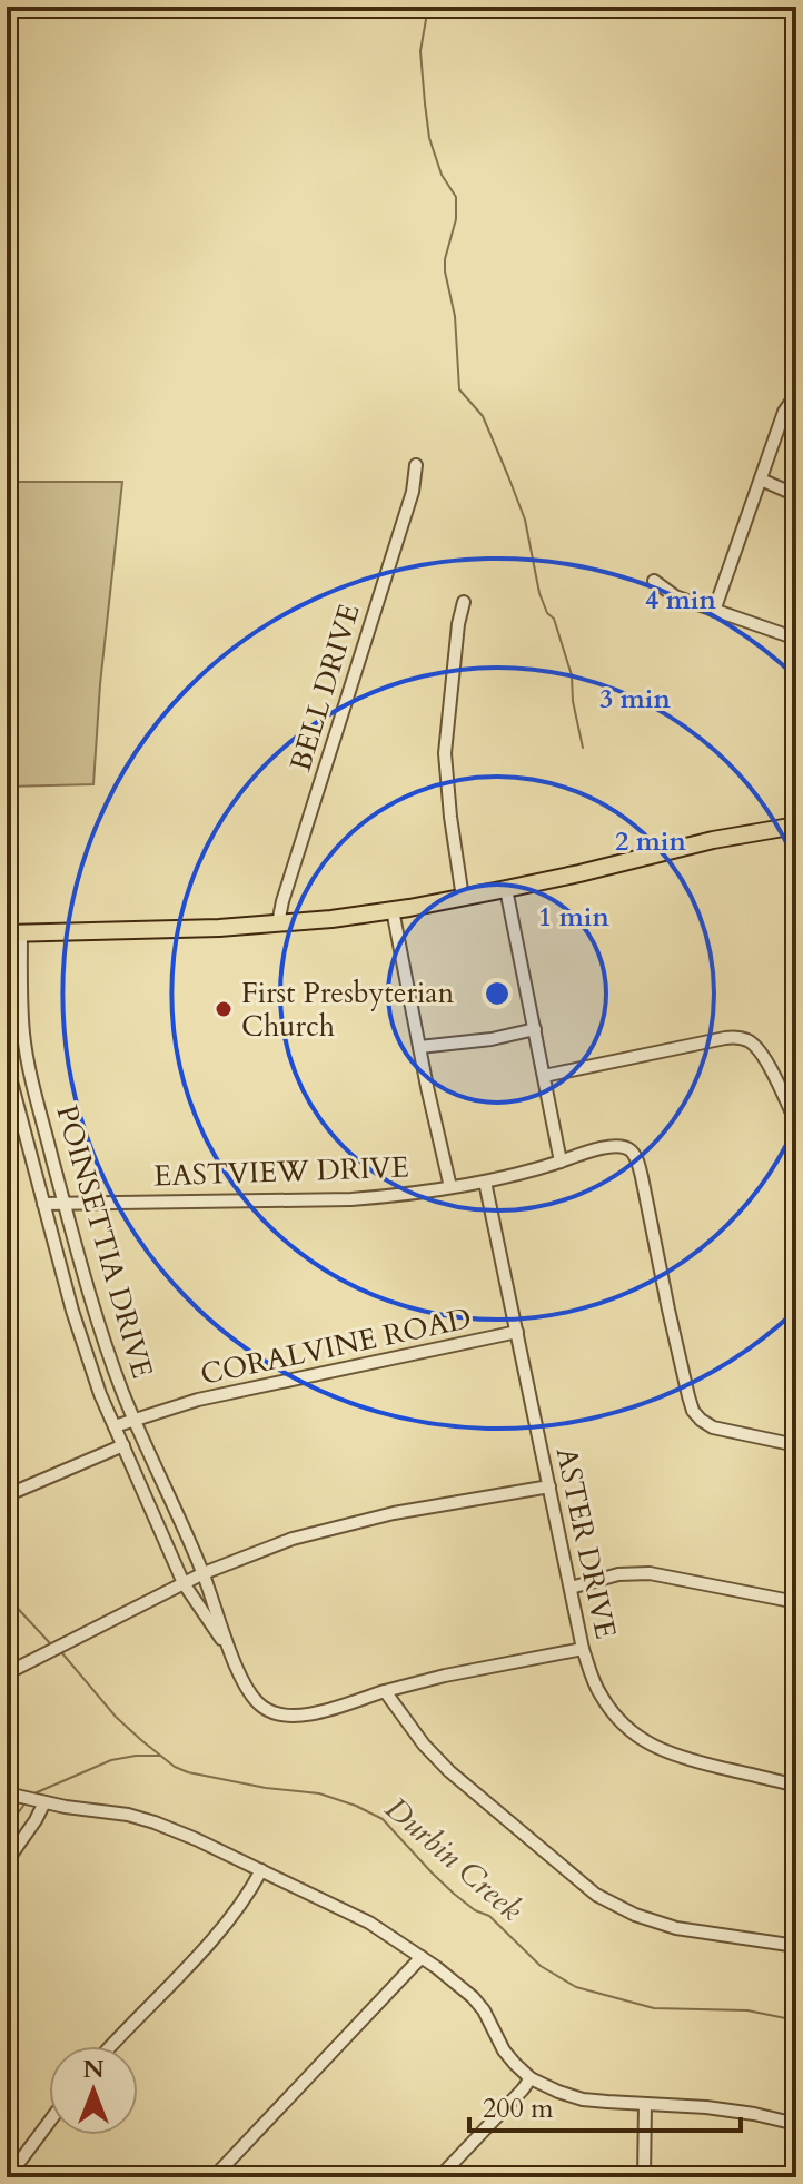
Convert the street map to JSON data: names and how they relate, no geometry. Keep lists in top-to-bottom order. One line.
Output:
{"streets":{"street":["BELL DRIVE","EASTVIEW DRIVE","POINSETTIA DRIVE","CORALVINE ROAD","ASTER DRIVE"]},"crossings":[["EASTVIEW DRIVE","POINSETTIA DRIVE"],["EASTVIEW DRIVE","ASTER DRIVE"],["POINSETTIA DRIVE","CORALVINE ROAD"],["POINSETTIA DRIVE","ASTER DRIVE"],["CORALVINE ROAD","ASTER DRIVE"]],"water":["Durbin Creek"],"places":["First Presbyterian Church"],"scale_bar":"200 m","north":"top","rings":["4 min","3 min","2 min","1 min"]}
